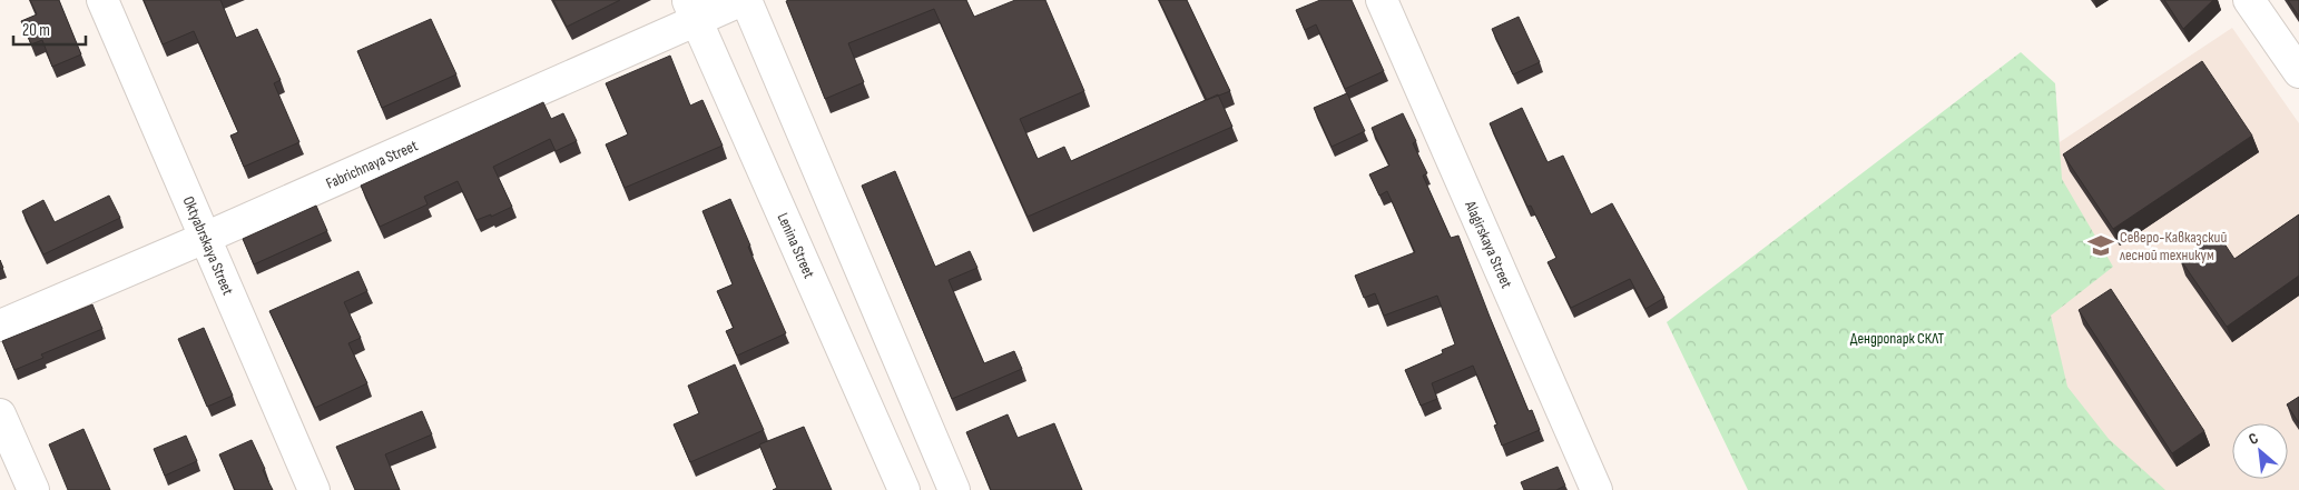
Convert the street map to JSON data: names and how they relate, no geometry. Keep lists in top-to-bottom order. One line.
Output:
{"streets":{"street":["Fabrichnaya Street","Alagirskaya Street","Oktyabrskaya Street","Lenina Street"]},"crossings":[["Fabrichnaya Street","Oktyabrskaya Street"],["Fabrichnaya Street","Lenina Street"]],"parks":["Дендропарк СКЛТ"],"places":{"school or university":["Северо-Кавказский лесной техникум"]},"scale_bar":"20 m","north":"top left"}
